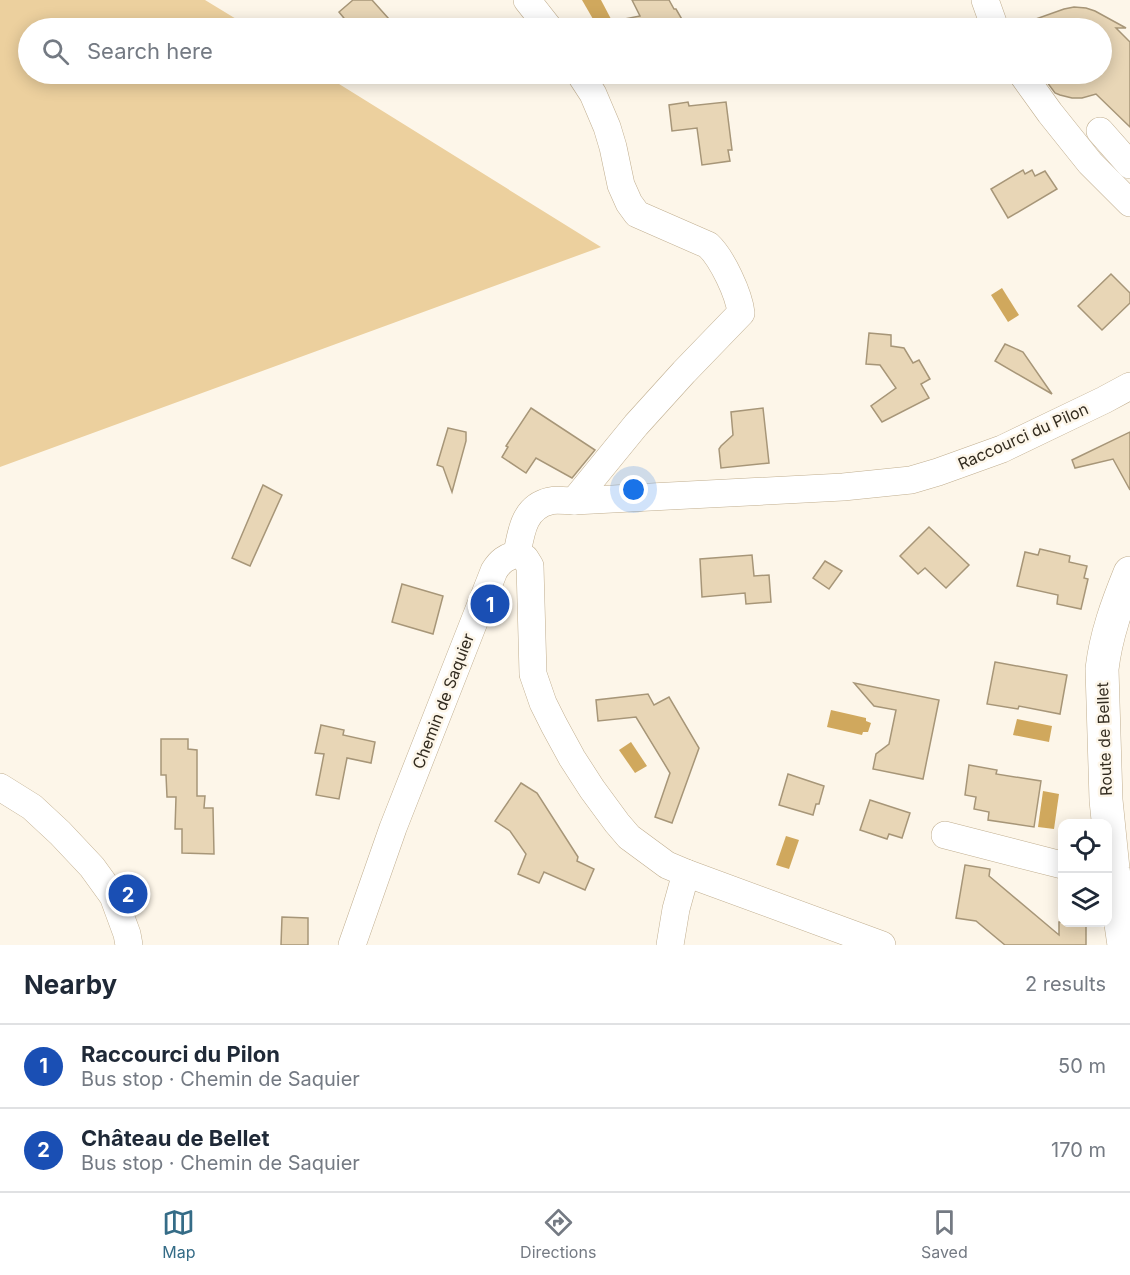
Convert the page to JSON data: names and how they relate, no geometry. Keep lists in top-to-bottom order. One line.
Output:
{"streets":{"main road":["Route de Bellet"],"street":["Raccourci du Pilon","Chemin de Saquier"]},"crossings":[["Raccourci du Pilon","Chemin de Saquier"]],"page":{"search":"Search here","pins":["1","2"],"heading":["Nearby","2 results"],"list":[{"mark":"1","name":"Raccourci du Pilon","note":"Bus stop · Chemin de Saquier","value":"50 m"},{"mark":"2","name":"Château de Bellet","note":"Bus stop · Chemin de Saquier","value":"170 m"}],"nav":["Map","Directions","Saved"]}}
